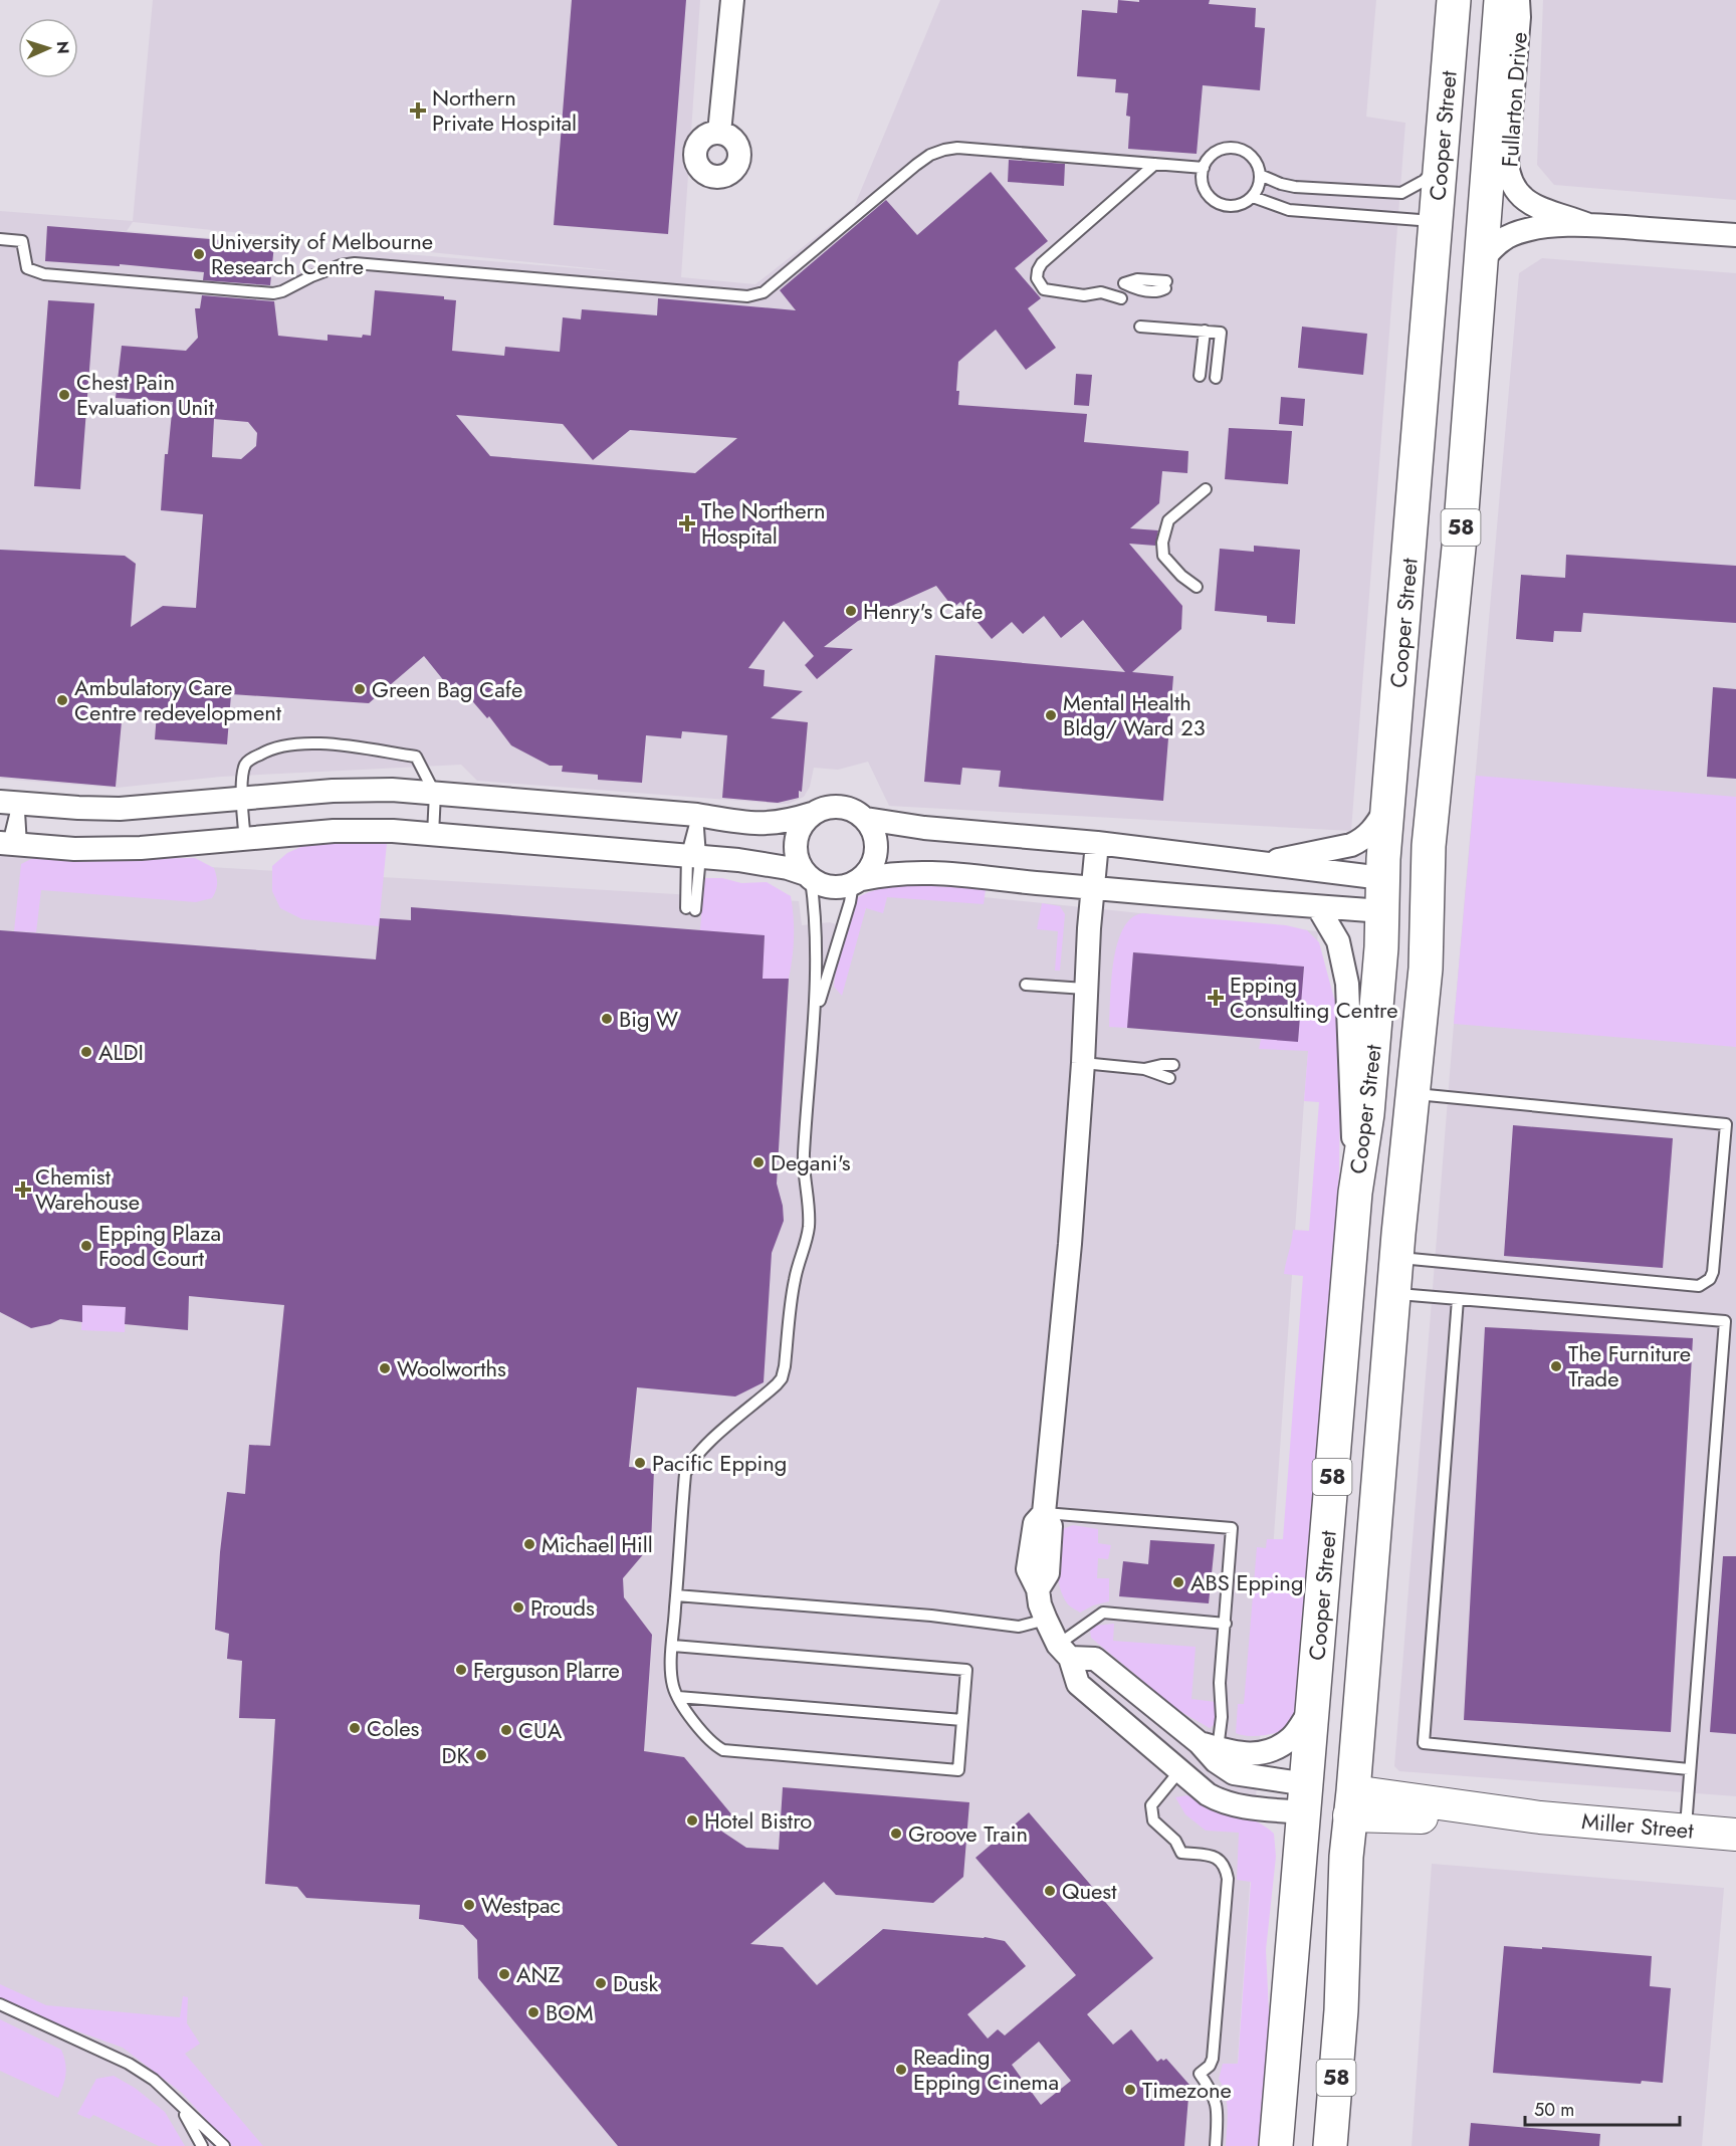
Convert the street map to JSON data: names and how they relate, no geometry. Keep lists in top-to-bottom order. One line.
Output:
{"streets":{"main road":["Cooper Street","58"],"street":["Fullarton Drive","Miller Street"]},"crossings":[["Fullarton Drive","Cooper Street"],["Cooper Street","Miller Street"]],"places":{"health":["Northern Private Hospital","The Northern Hospital","Epping Consulting Centre","Chemist Warehouse"],"other":["University of Melbourne Research Centre","Chest Pain Evaluation Unit","Henry's Cafe","Green Bag Cafe","Ambulatory Care Centre redevelopment","Mental Health Bldg/ Ward 23","Big W","ALDI","Degani's","Epping Plaza Food Court","The Furniture Trade","Woolworths","Pacific Epping","Michael Hill","ABS Epping","Prouds","Ferguson Plarre","Coles","CUA","DK","Hotel Bistro","Groove Train","Quest","Westpac","ANZ","Dusk","BOM","Reading Epping Cinema","Timezone"]},"scale_bar":"50 m","north":"right"}
